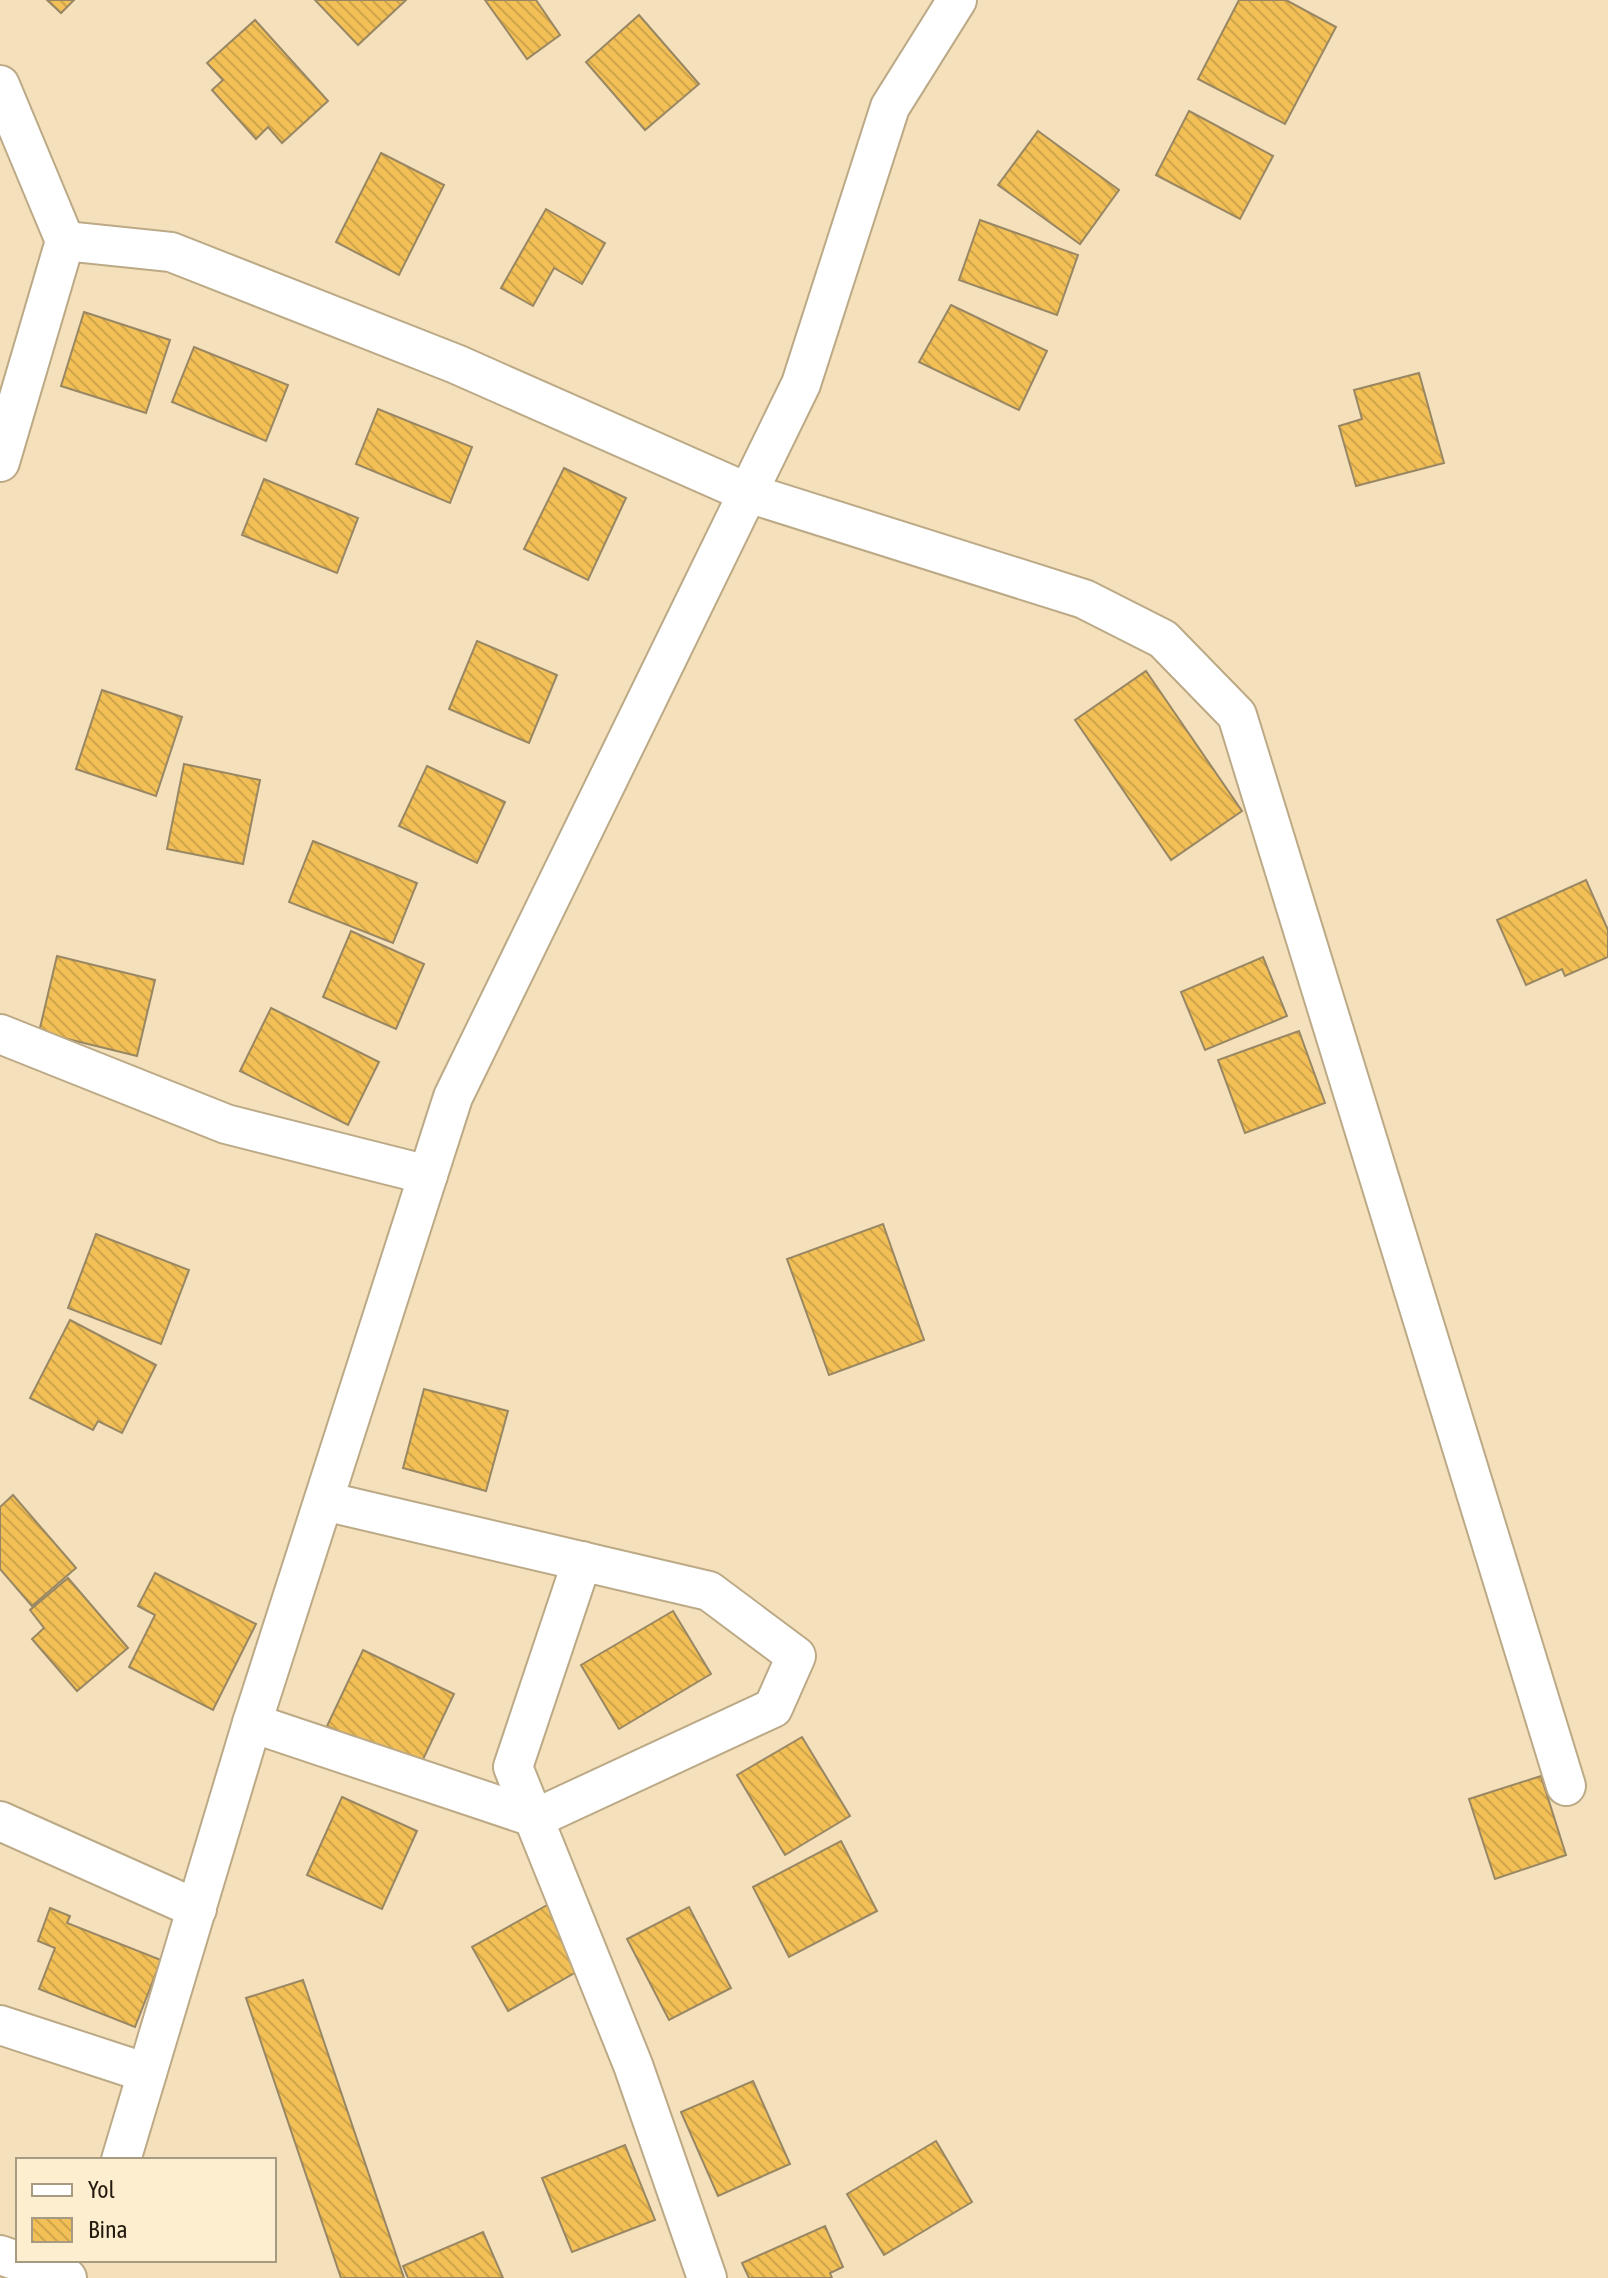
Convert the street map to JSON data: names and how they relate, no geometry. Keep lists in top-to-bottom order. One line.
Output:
{"legend":["Yol","Bina"]}
